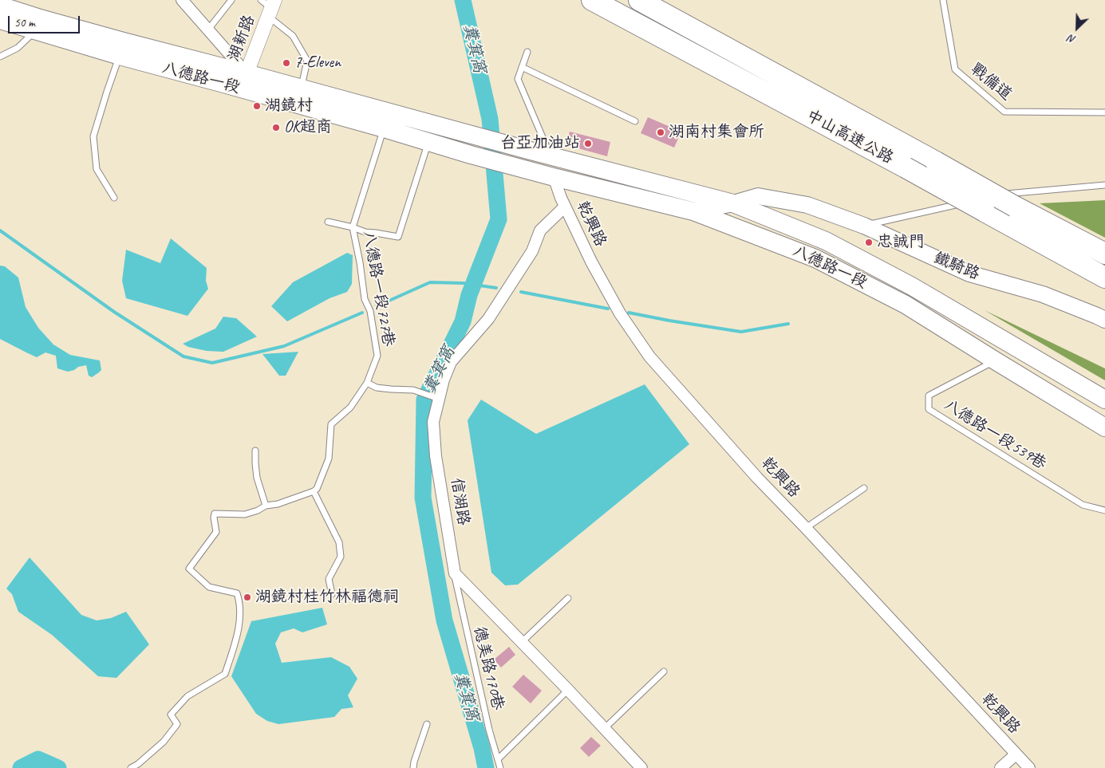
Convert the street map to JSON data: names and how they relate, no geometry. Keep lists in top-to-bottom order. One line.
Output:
{"streets":{"highway":["中山高速公路"],"main road":["八德路一段","鐵騎路"],"street":["湖新路","乾興路","信湖路"],"lane":["戰備道","八德路一段727巷","八德路一段539巷","德美路170巷"]},"crossings":[["湖新路","八德路一段"],["八德路一段","乾興路"],["八德路一段","鐵騎路"],["八德路一段","八德路一段727巷"],["八德路一段","八德路一段539巷"],["乾興路","信湖路"],["信湖路","德美路170巷"]],"water":["糞箕窩"],"places":["7-Eleven","湖鏡村","OK超商","湖南村集會所","台亞加油站","忠誠門","湖鏡村桂竹林福德祠"],"scale_bar":"50 m","north":"bottom left"}
